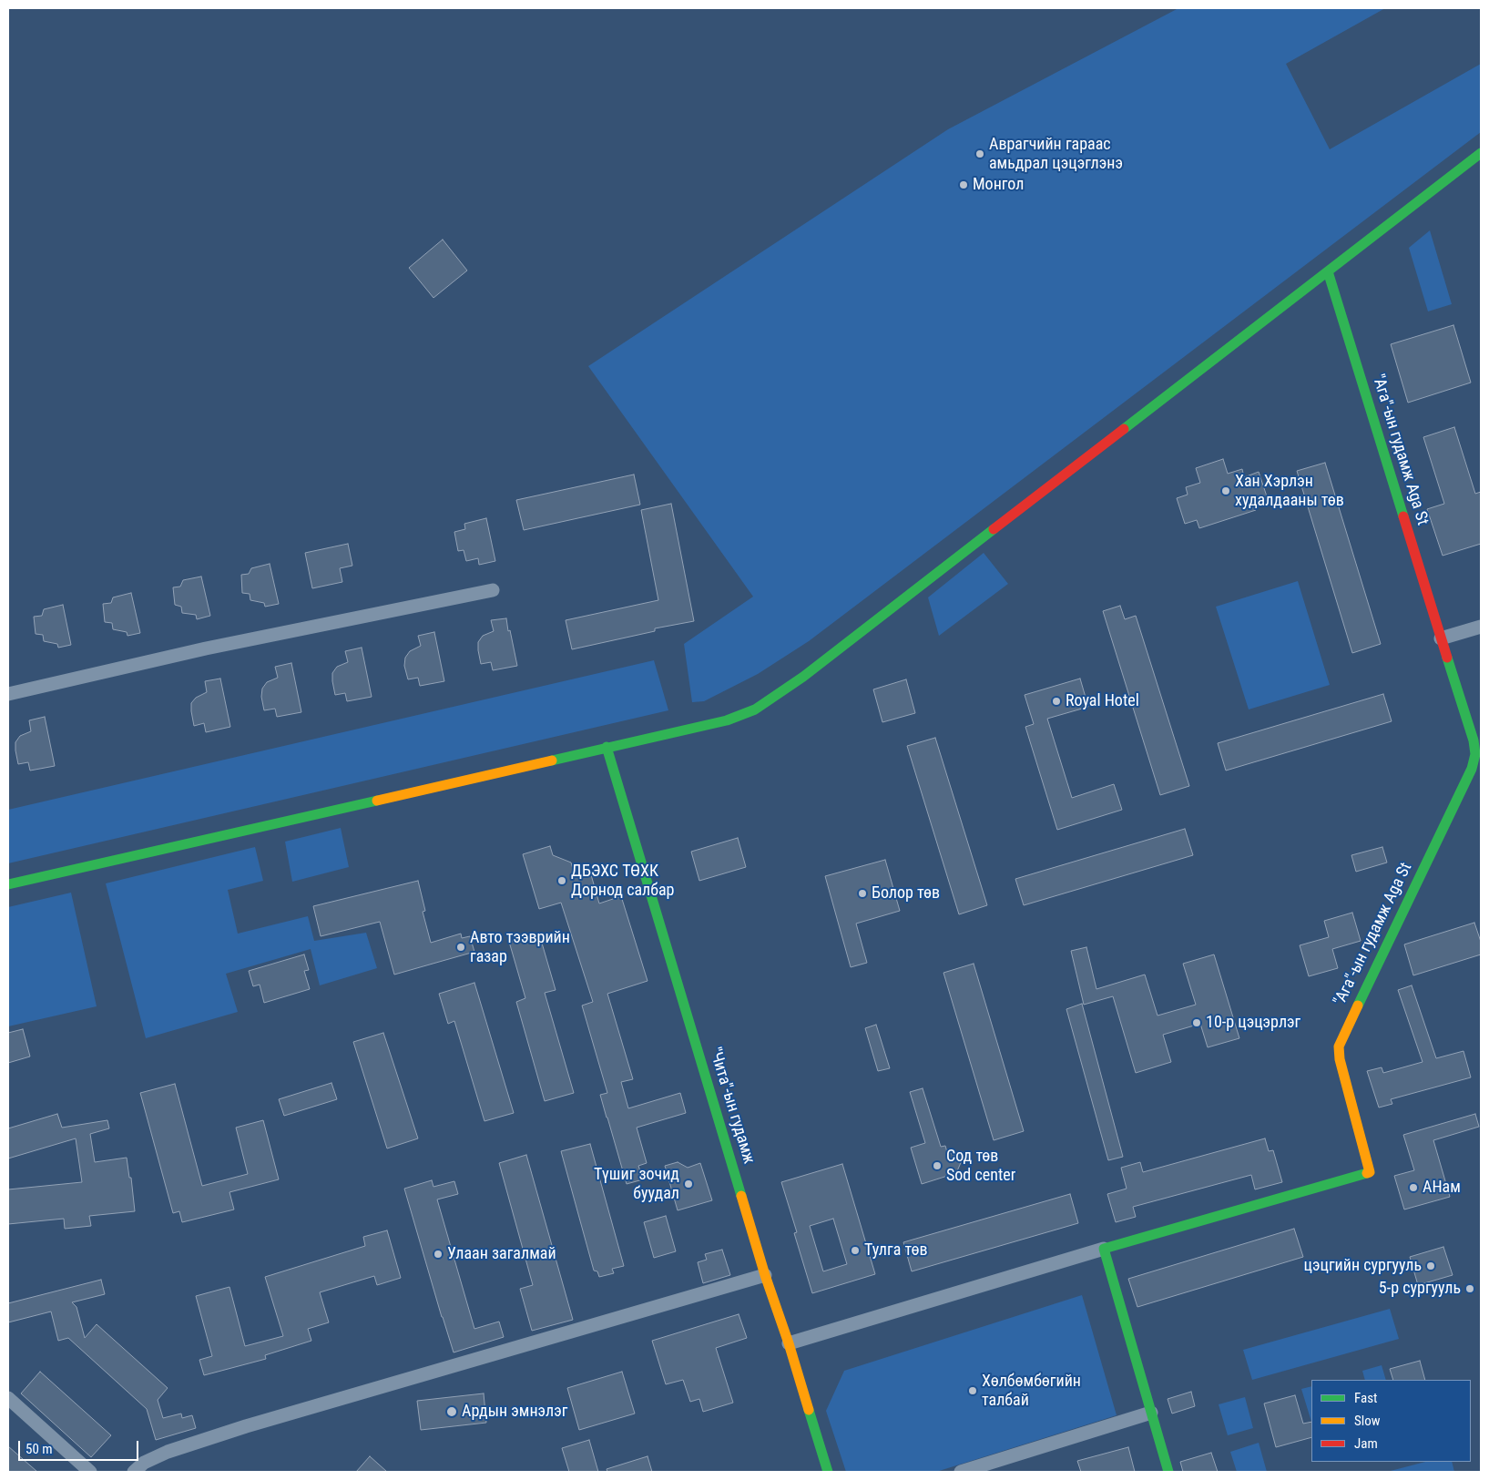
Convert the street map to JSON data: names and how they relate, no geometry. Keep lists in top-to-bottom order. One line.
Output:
{"streets":{"main road":["\"Ага\"-ын гудамж Aga St","\"Чита\"-ын гудамж"]},"places":["Аврагчийн гараас амьдрал цэцэглэнэ","Монгол","Хан Хэрлэн худалдааны төв","Royal Hotel","ДБЭХС ТӨХК Дорнод салбар","Болор төв","Авто тээврийн газар","10-р цэцэрлэг","Сод төв Sod center","Түшиг зочид буудал","АНам","Тулга төв","Улаан загалмай","цэцгийн сургууль","5-р сургууль","Хөлбөмбөгийн талбай","Ардын эмнэлэг"],"legend":["Fast","Slow","Jam"],"scale_bar":"50 m"}
